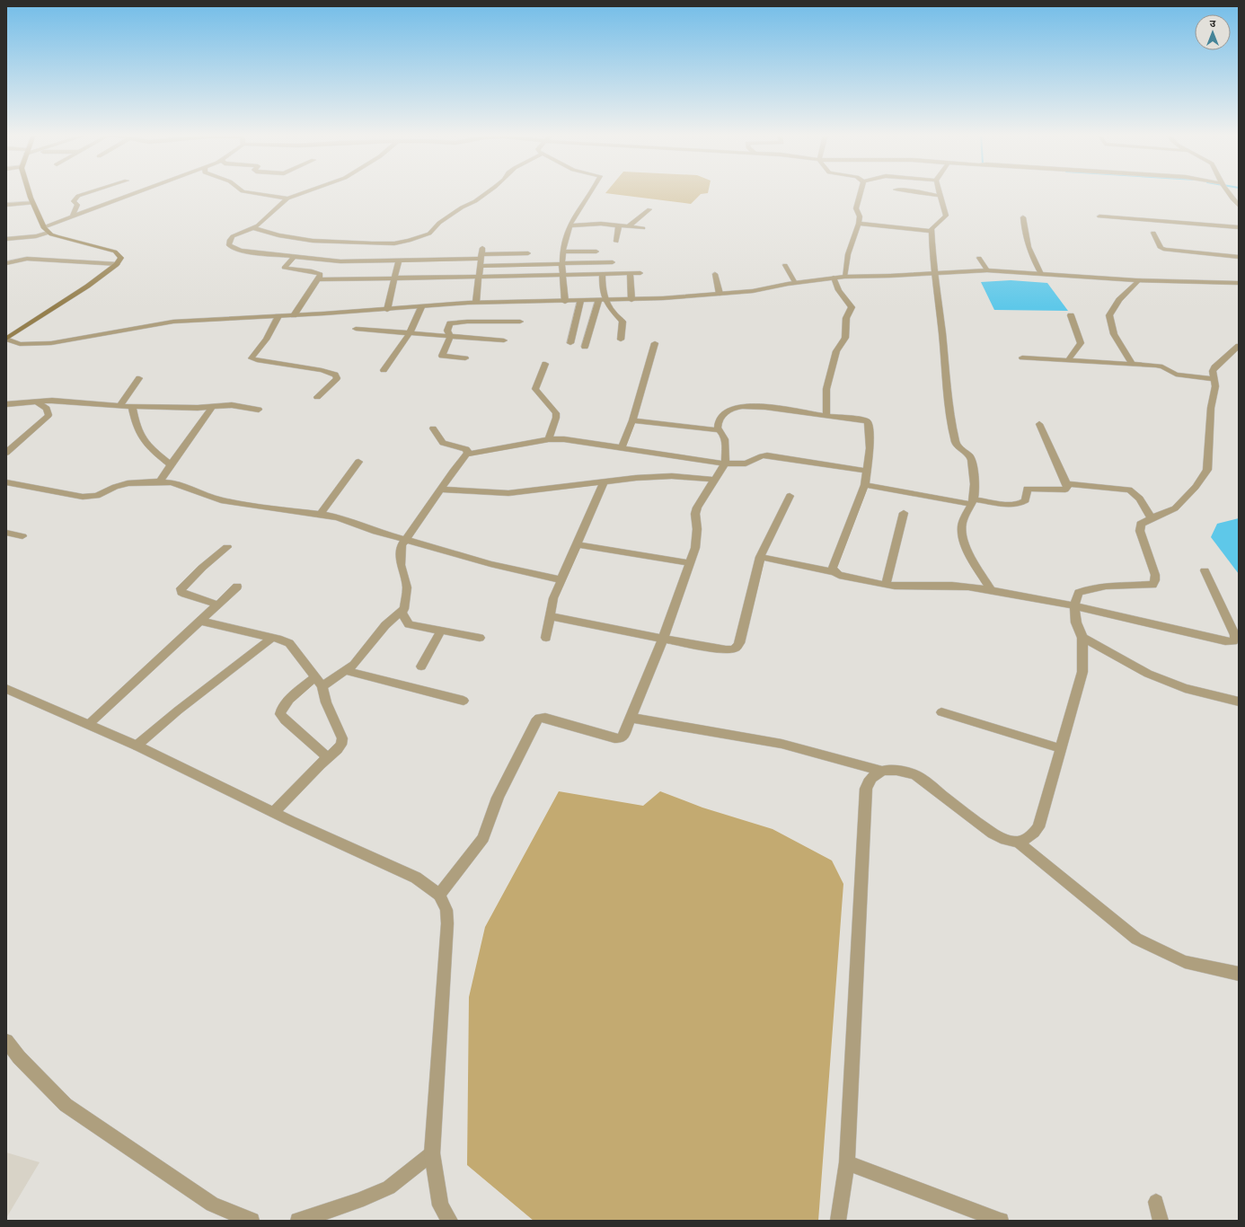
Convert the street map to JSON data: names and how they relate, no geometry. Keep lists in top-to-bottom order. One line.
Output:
{"north":"top"}
